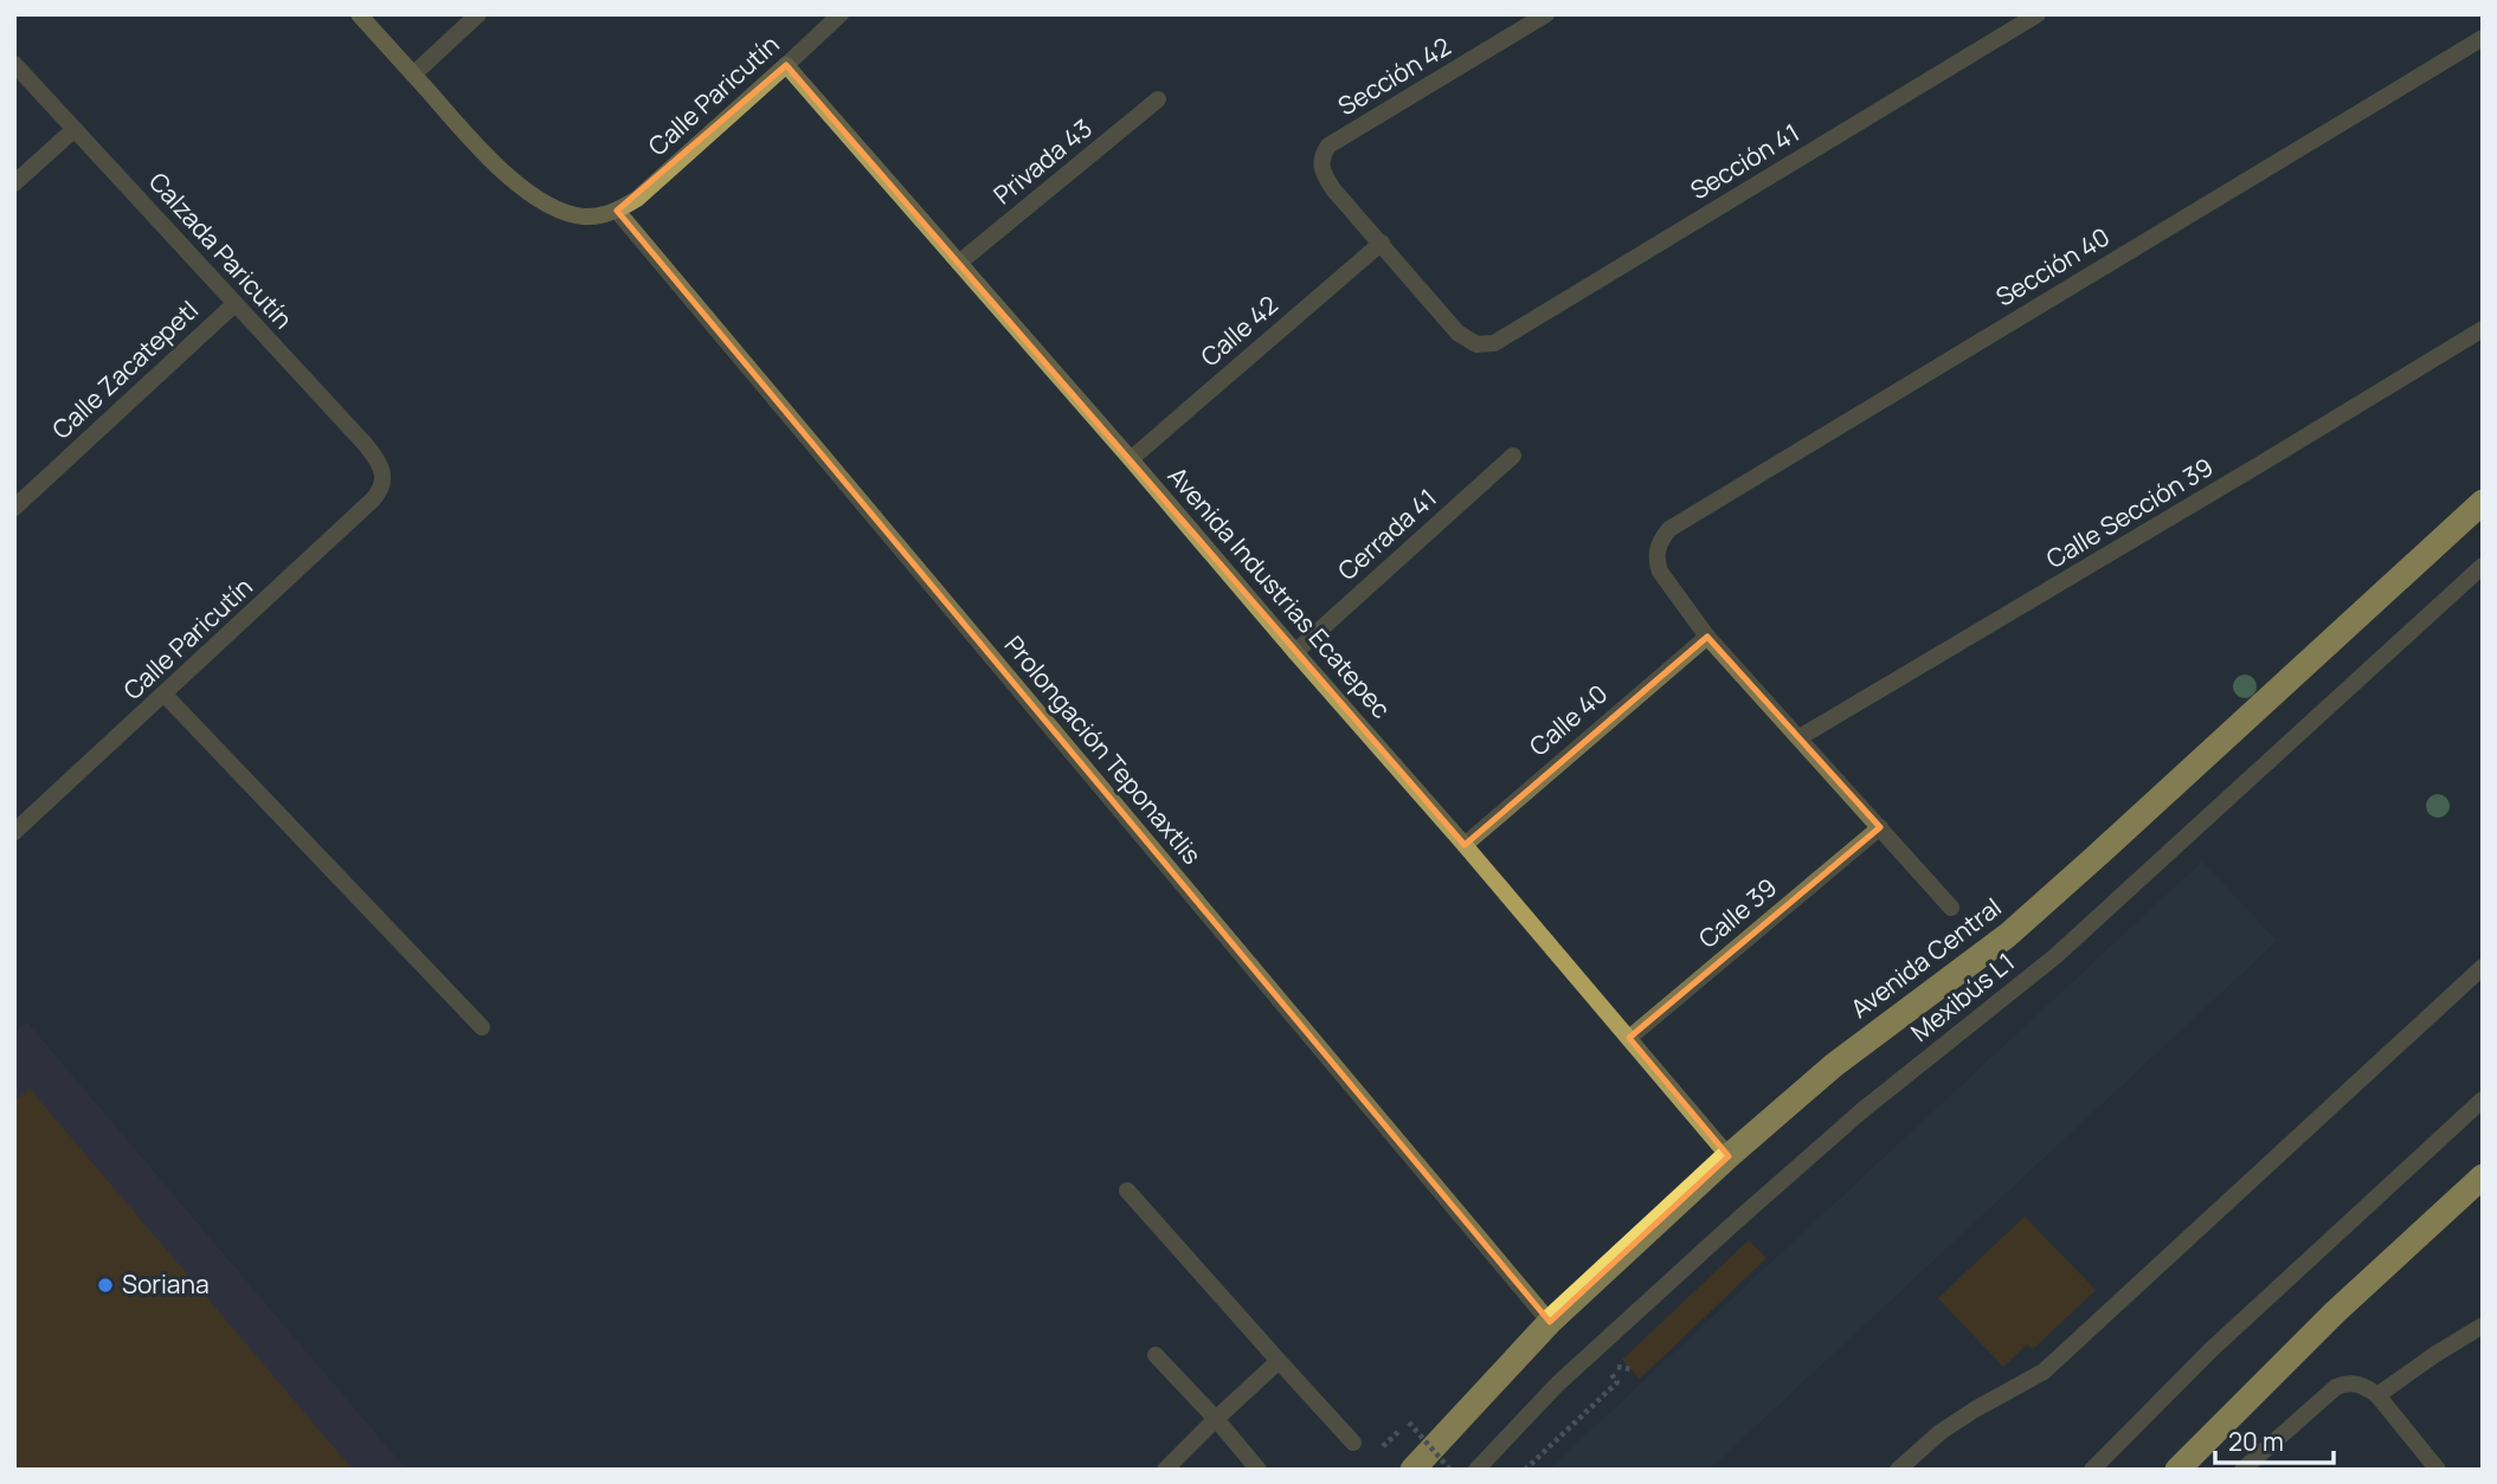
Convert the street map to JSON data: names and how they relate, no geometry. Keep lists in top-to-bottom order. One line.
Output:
{"streets":{"highway":["Avenida Central"],"street":["Sección 42","Calle Paricutín","Privada 43","Sección 41","Calzada Paricutín","Sección 40","Calle 42","Calle Zacatepetl","Calle Sección 39","Cerrada 41","Avenida Industrias Ecatepec","Calle 40","Prolongación Teponaxtlis","Calle 39","Mexibús L1"]},"crossings":[["Sección 42","Sección 41"],["Sección 42","Calle 42"],["Calle Paricutín","Calzada Paricutín"],["Calle Paricutín","Avenida Industrias Ecatepec"],["Calle Paricutín","Prolongación Teponaxtlis"],["Privada 43","Avenida Industrias Ecatepec"],["Sección 41","Calle 42"],["Calzada Paricutín","Calle Zacatepetl"],["Sección 40","Calle 40"],["Calle 42","Avenida Industrias Ecatepec"],["Cerrada 41","Avenida Industrias Ecatepec"],["Avenida Industrias Ecatepec","Calle 40"],["Avenida Industrias Ecatepec","Calle 39"],["Avenida Industrias Ecatepec","Avenida Central"],["Prolongación Teponaxtlis","Avenida Central"]],"places":["Soriana"],"scale_bar":"20 m"}
